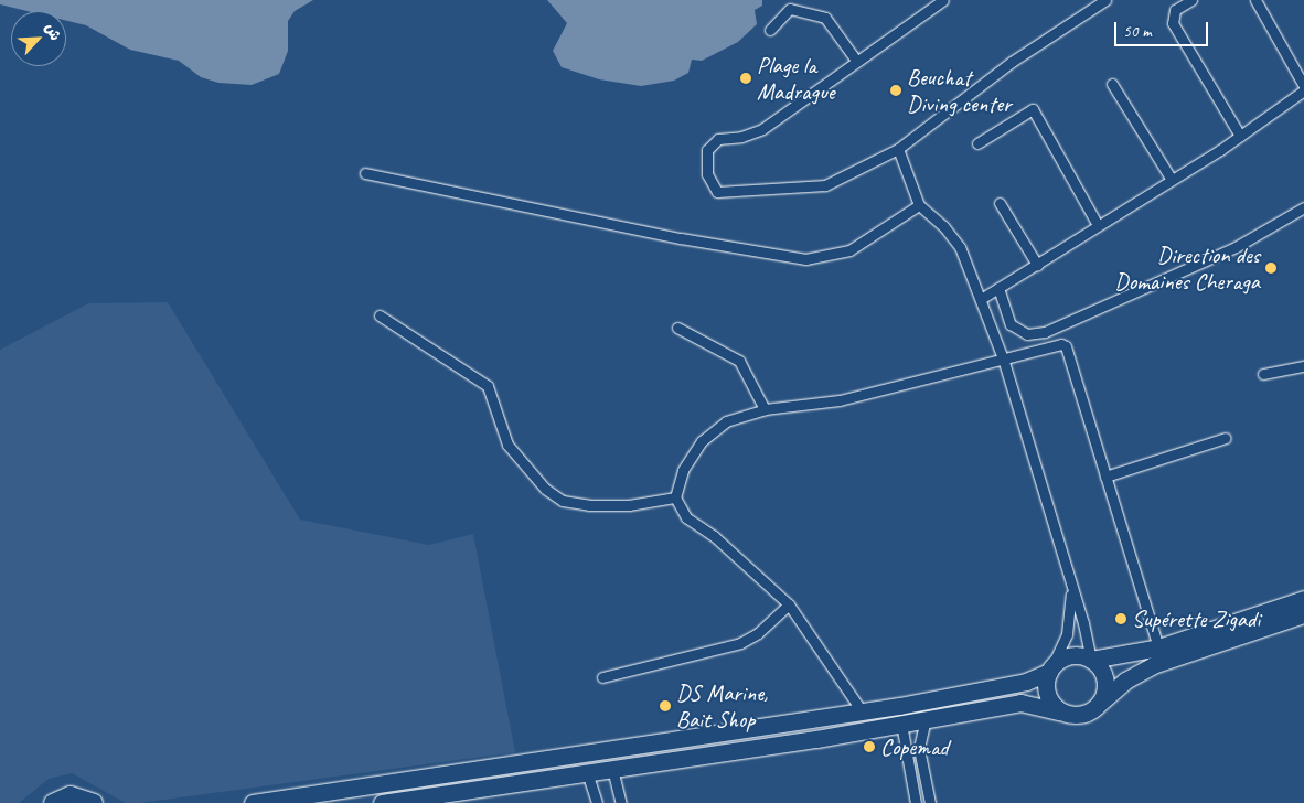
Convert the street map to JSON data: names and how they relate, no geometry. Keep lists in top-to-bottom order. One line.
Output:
{"places":["Plage la Madrague","Beuchat Diving center","Direction des Domaines Cheraga","Supérette Zigadi","DS Marine, Bait Shop","Copemad"],"scale_bar":"50 m","north":"top right"}
